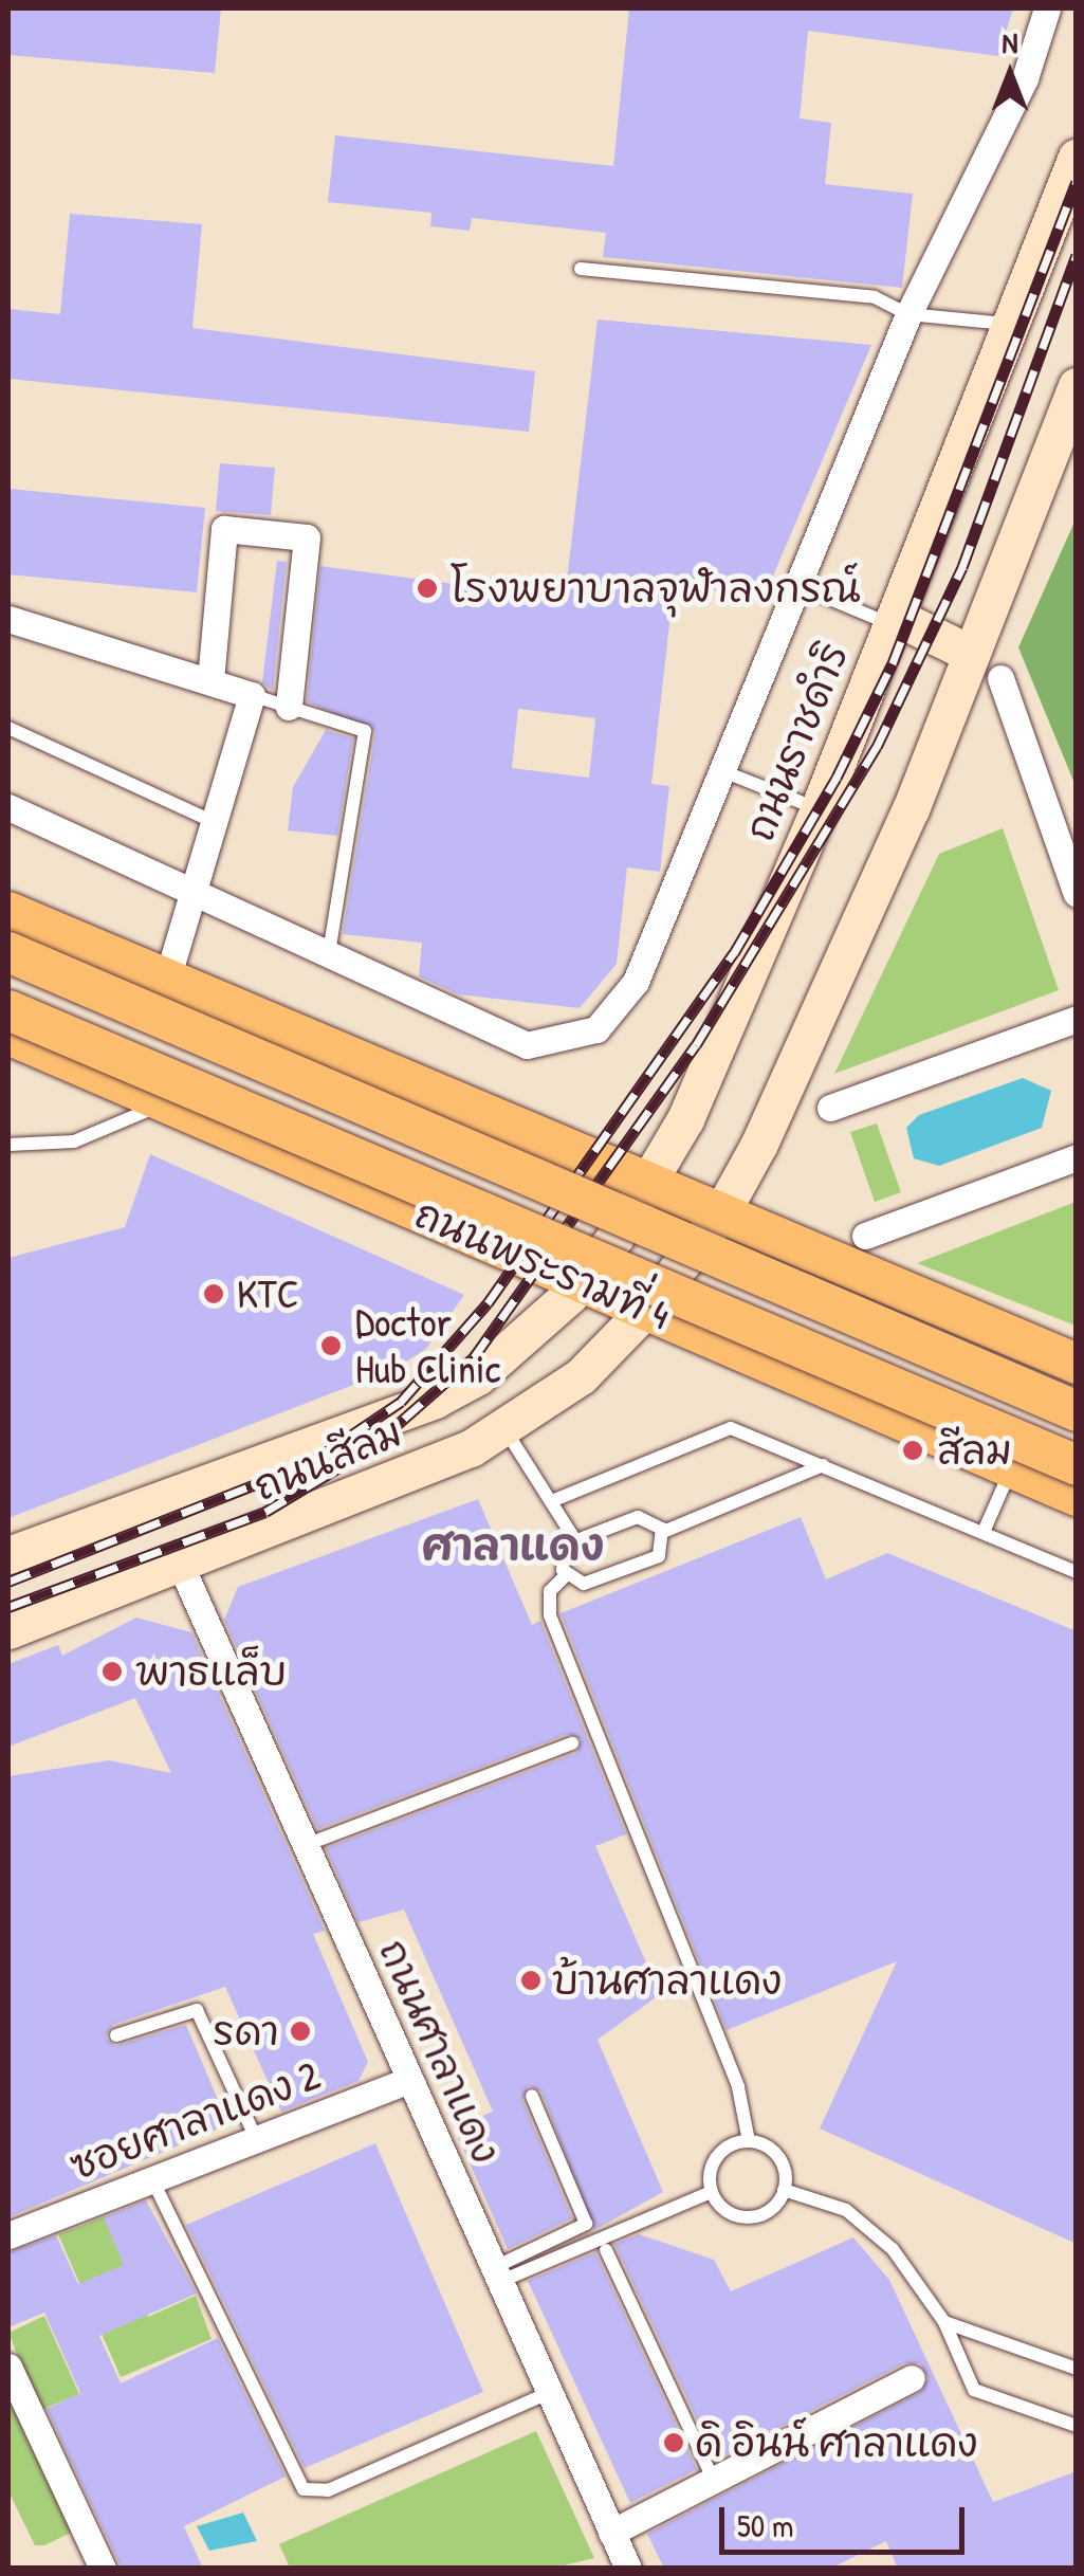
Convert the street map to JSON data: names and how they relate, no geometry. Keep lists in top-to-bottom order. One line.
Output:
{"streets":{"main road":["ถนนราชดำริ","ถนนพระรามที่ 4","ถนนสีลม"],"street":["ถนนศาลาแดง","ซอยศาลาแดง 2"]},"crossings":[["ถนนราชดำริ","ถนนพระรามที่ 4"],["ถนนราชดำริ","ถนนสีลม"],["ถนนพระรามที่ 4","ถนนสีลม"],["ถนนสีลม","ถนนศาลาแดง"],["ถนนศาลาแดง","ซอยศาลาแดง 2"]],"districts":["ศาลาแดง"],"places":["โรงพยาบาลจุฬาลงกรณ์","KTC","Doctor Hub Clinic","สีลม","พาธแล็บ","บ้านศาลาแดง","รดา","ดิ อินน์ ศาลาแดง"],"scale_bar":"50 m","north":"top"}
